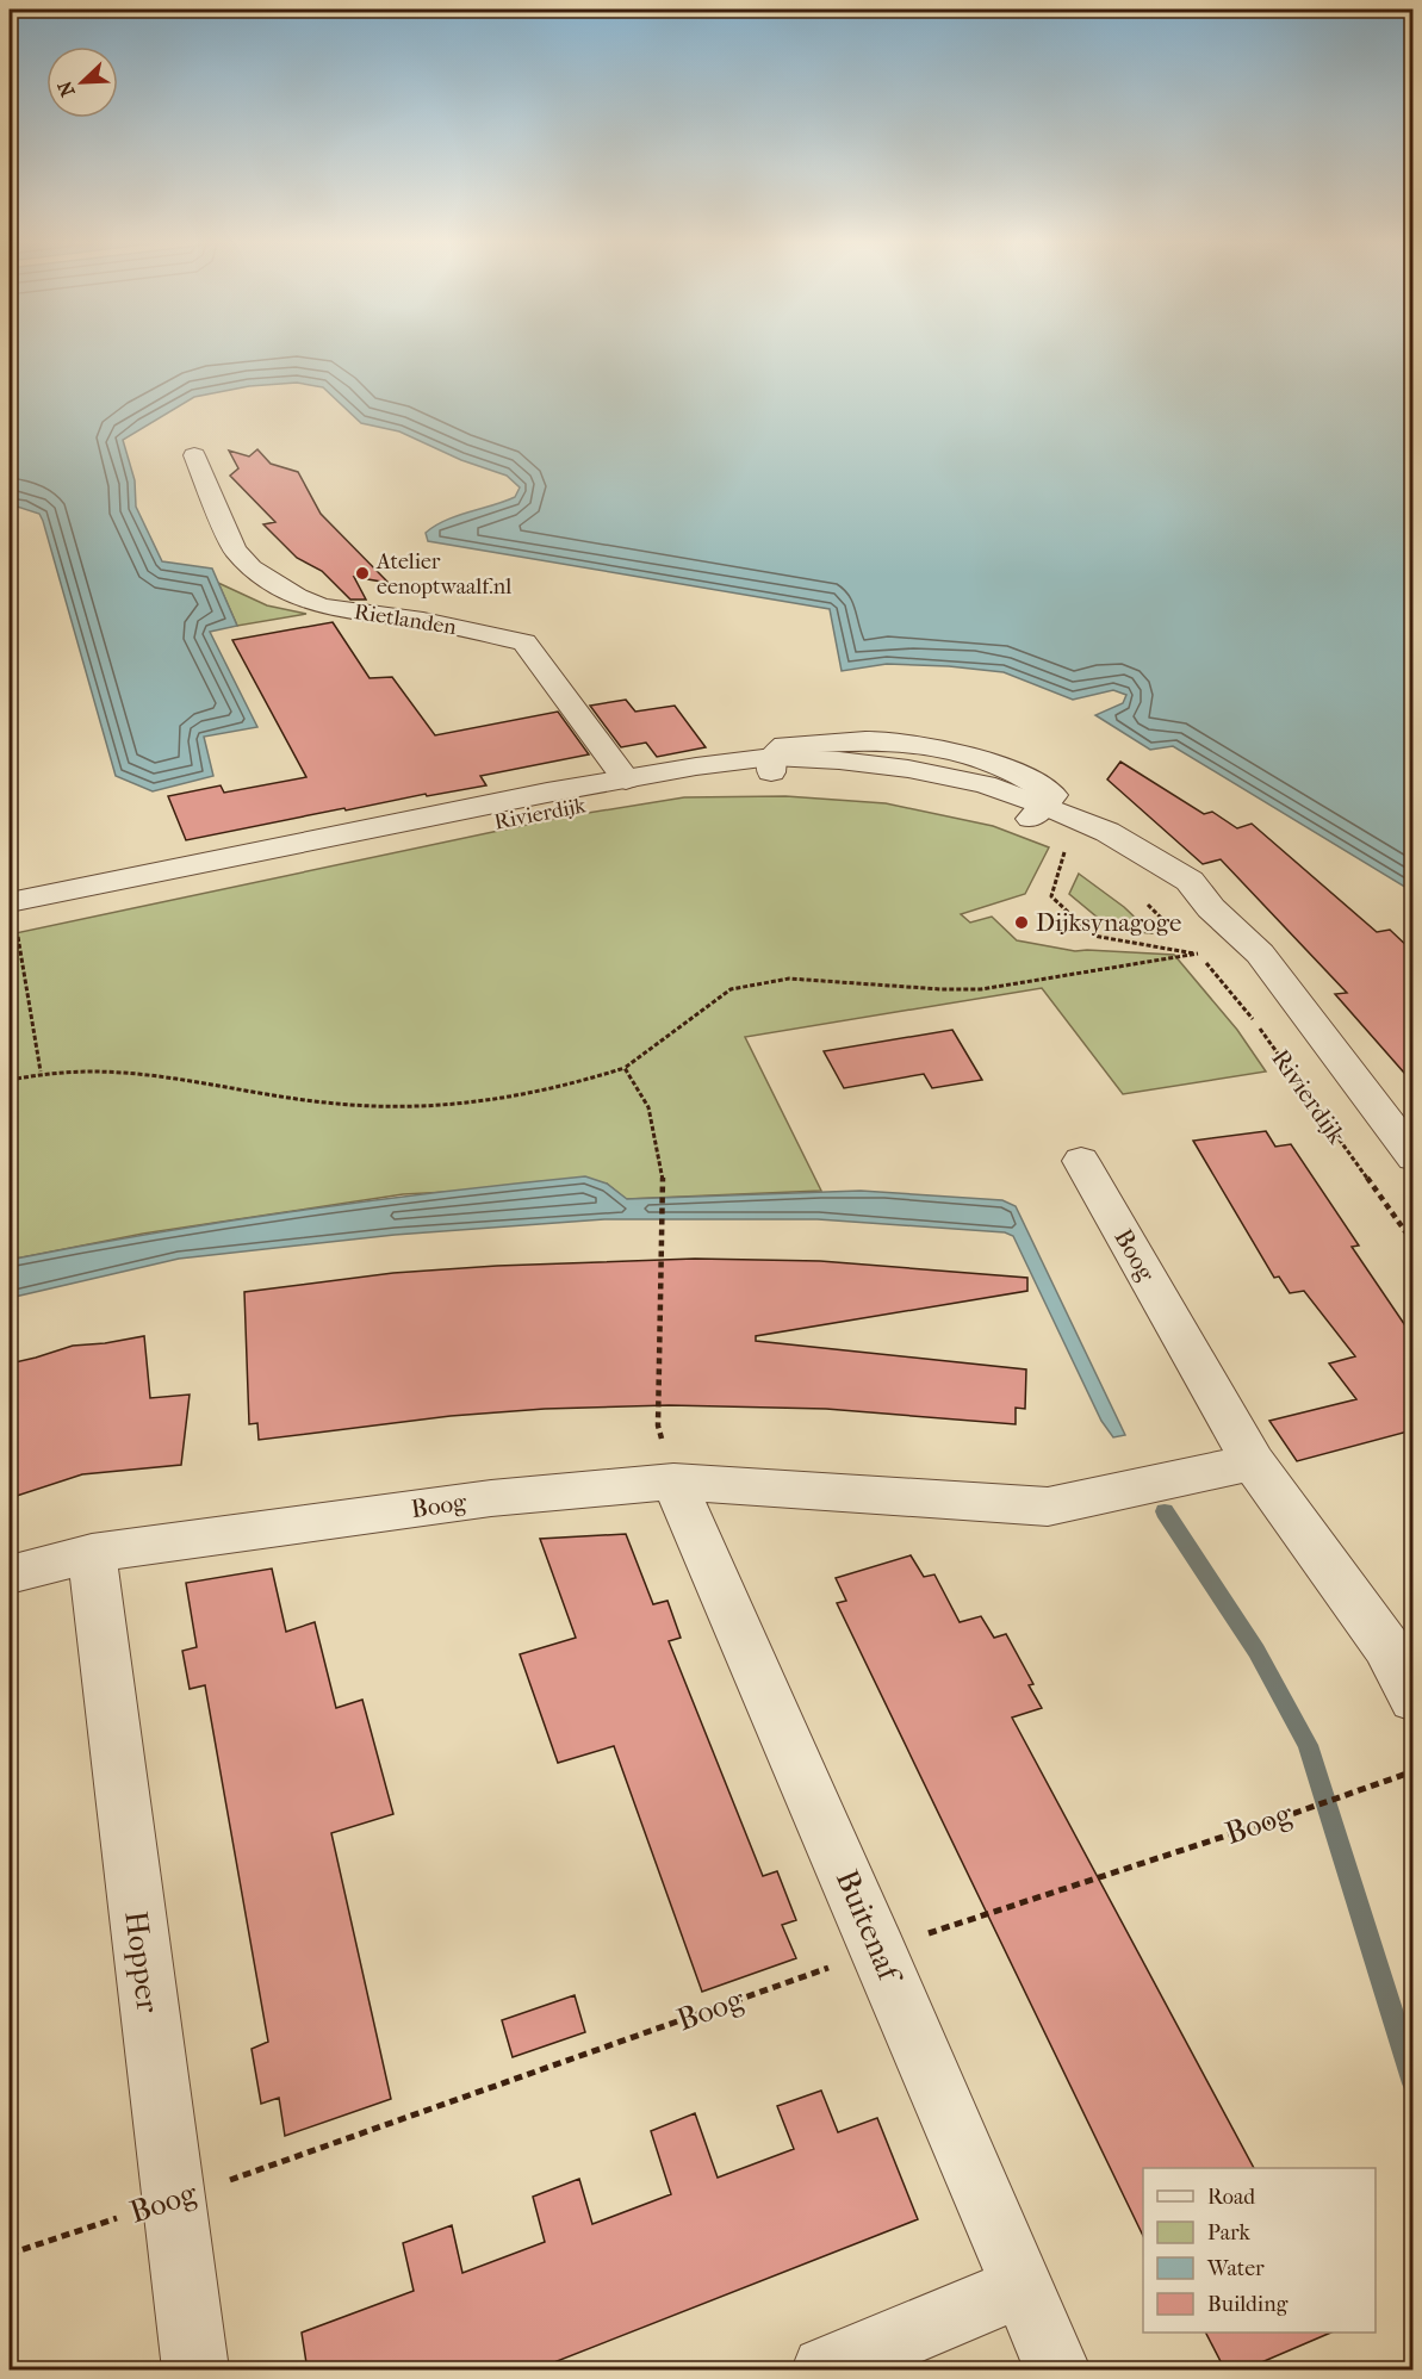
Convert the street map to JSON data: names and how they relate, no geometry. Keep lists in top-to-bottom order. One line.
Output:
{"streets":{"street":["Rietlanden","Rivierdijk","Boog","Buitenaf","Hopper"]},"crossings":[["Rietlanden","Rivierdijk"],["Boog","Buitenaf"],["Boog","Hopper"]],"places":["Atelier eenoptwaalf.nl","Dijksynagoge"],"legend":["Road","Park","Water","Building"],"north":"bottom left"}
